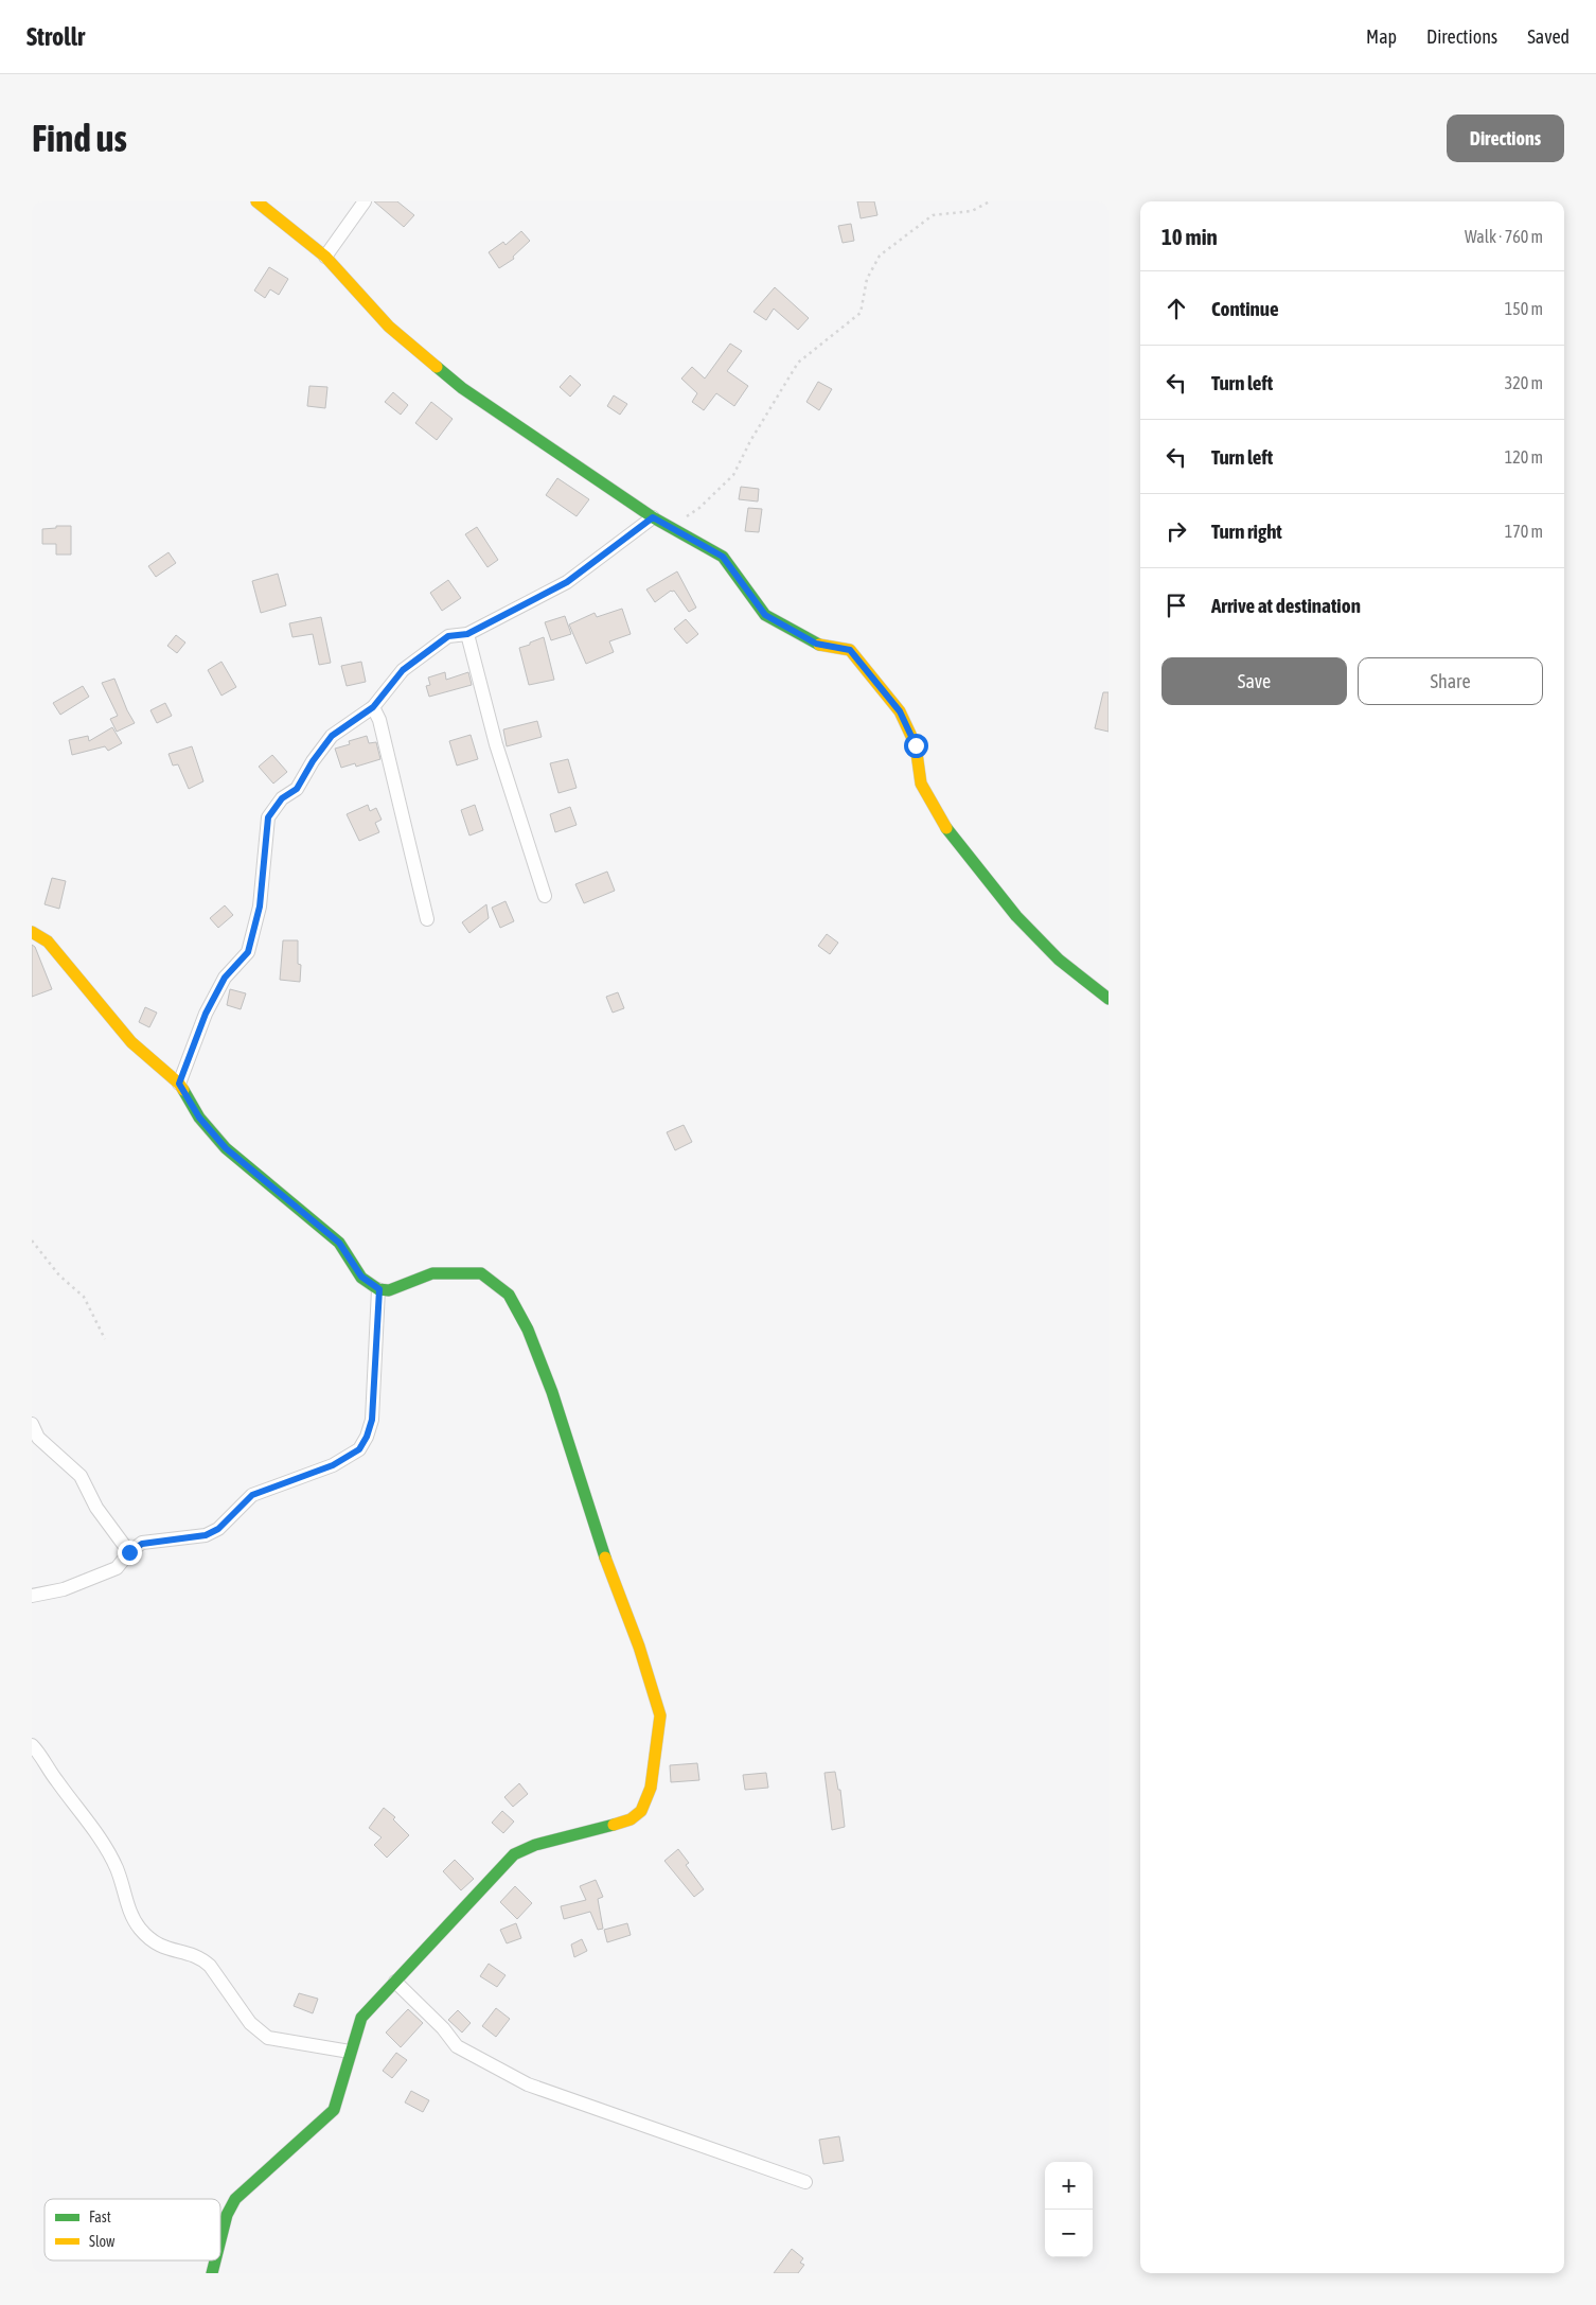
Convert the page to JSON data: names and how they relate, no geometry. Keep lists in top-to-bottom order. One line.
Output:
{"legend":["Fast","Slow"],"page":{"header":"Strollr","nav":["Map","Directions","Saved"],"buttons":["Directions",["Save","Share"]],"title":"Find us","heading":["10 min","Walk · 760 m"],"list":[["Continue","150 m"],["Turn left","320 m"],["Turn left","120 m"],["Turn right","170 m"],"Arrive at destination"],"map_buttons":["+","−"]}}
